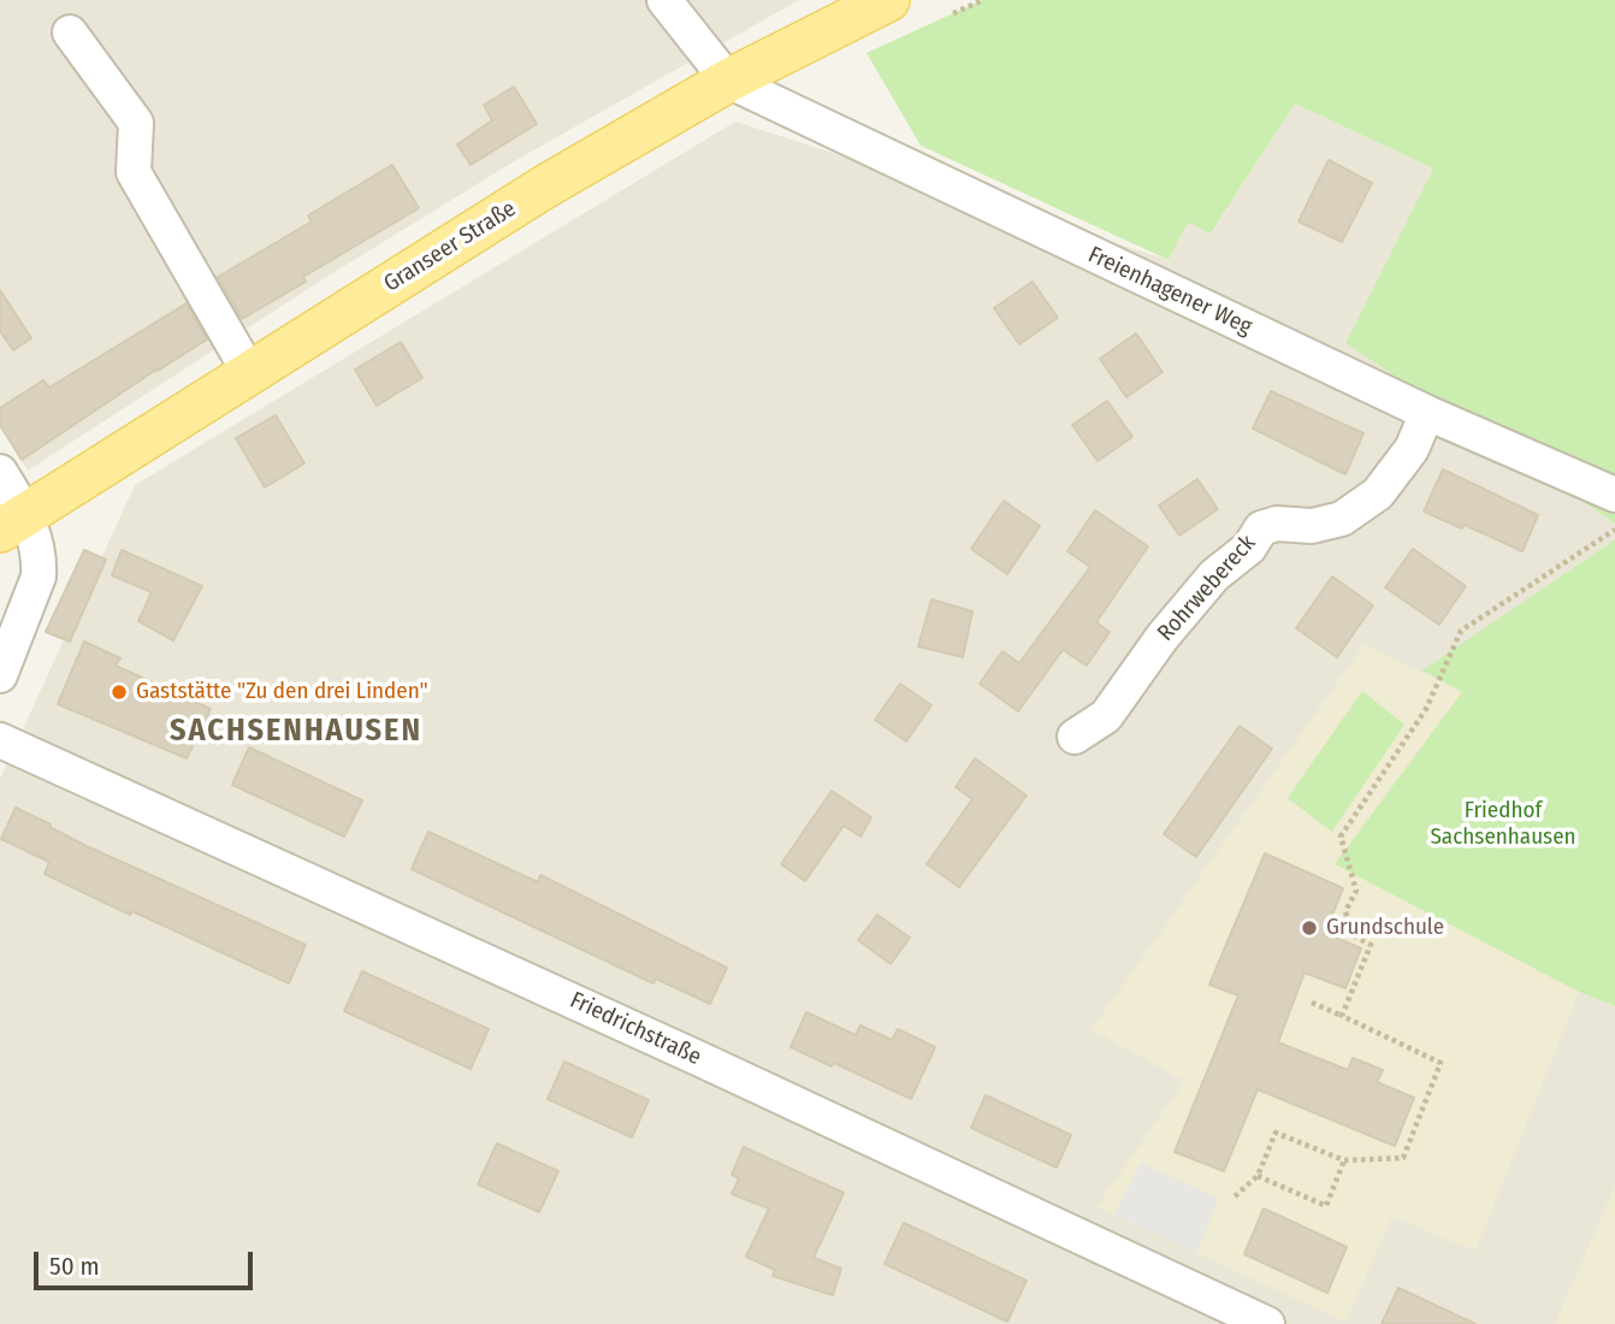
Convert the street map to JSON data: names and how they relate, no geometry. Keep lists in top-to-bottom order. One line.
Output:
{"streets":{"main road":["Granseer Straße"],"street":["Freienhagener Weg","Rohrwebereck","Friedrichstraße"]},"crossings":[["Granseer Straße","Freienhagener Weg"],["Freienhagener Weg","Rohrwebereck"]],"districts":["SACHSENHAUSEN"],"parks":["Friedhof Sachsenhausen"],"places":["Gaststätte \"Zu den drei Linden\"","Grundschule"],"scale_bar":"50 m"}
